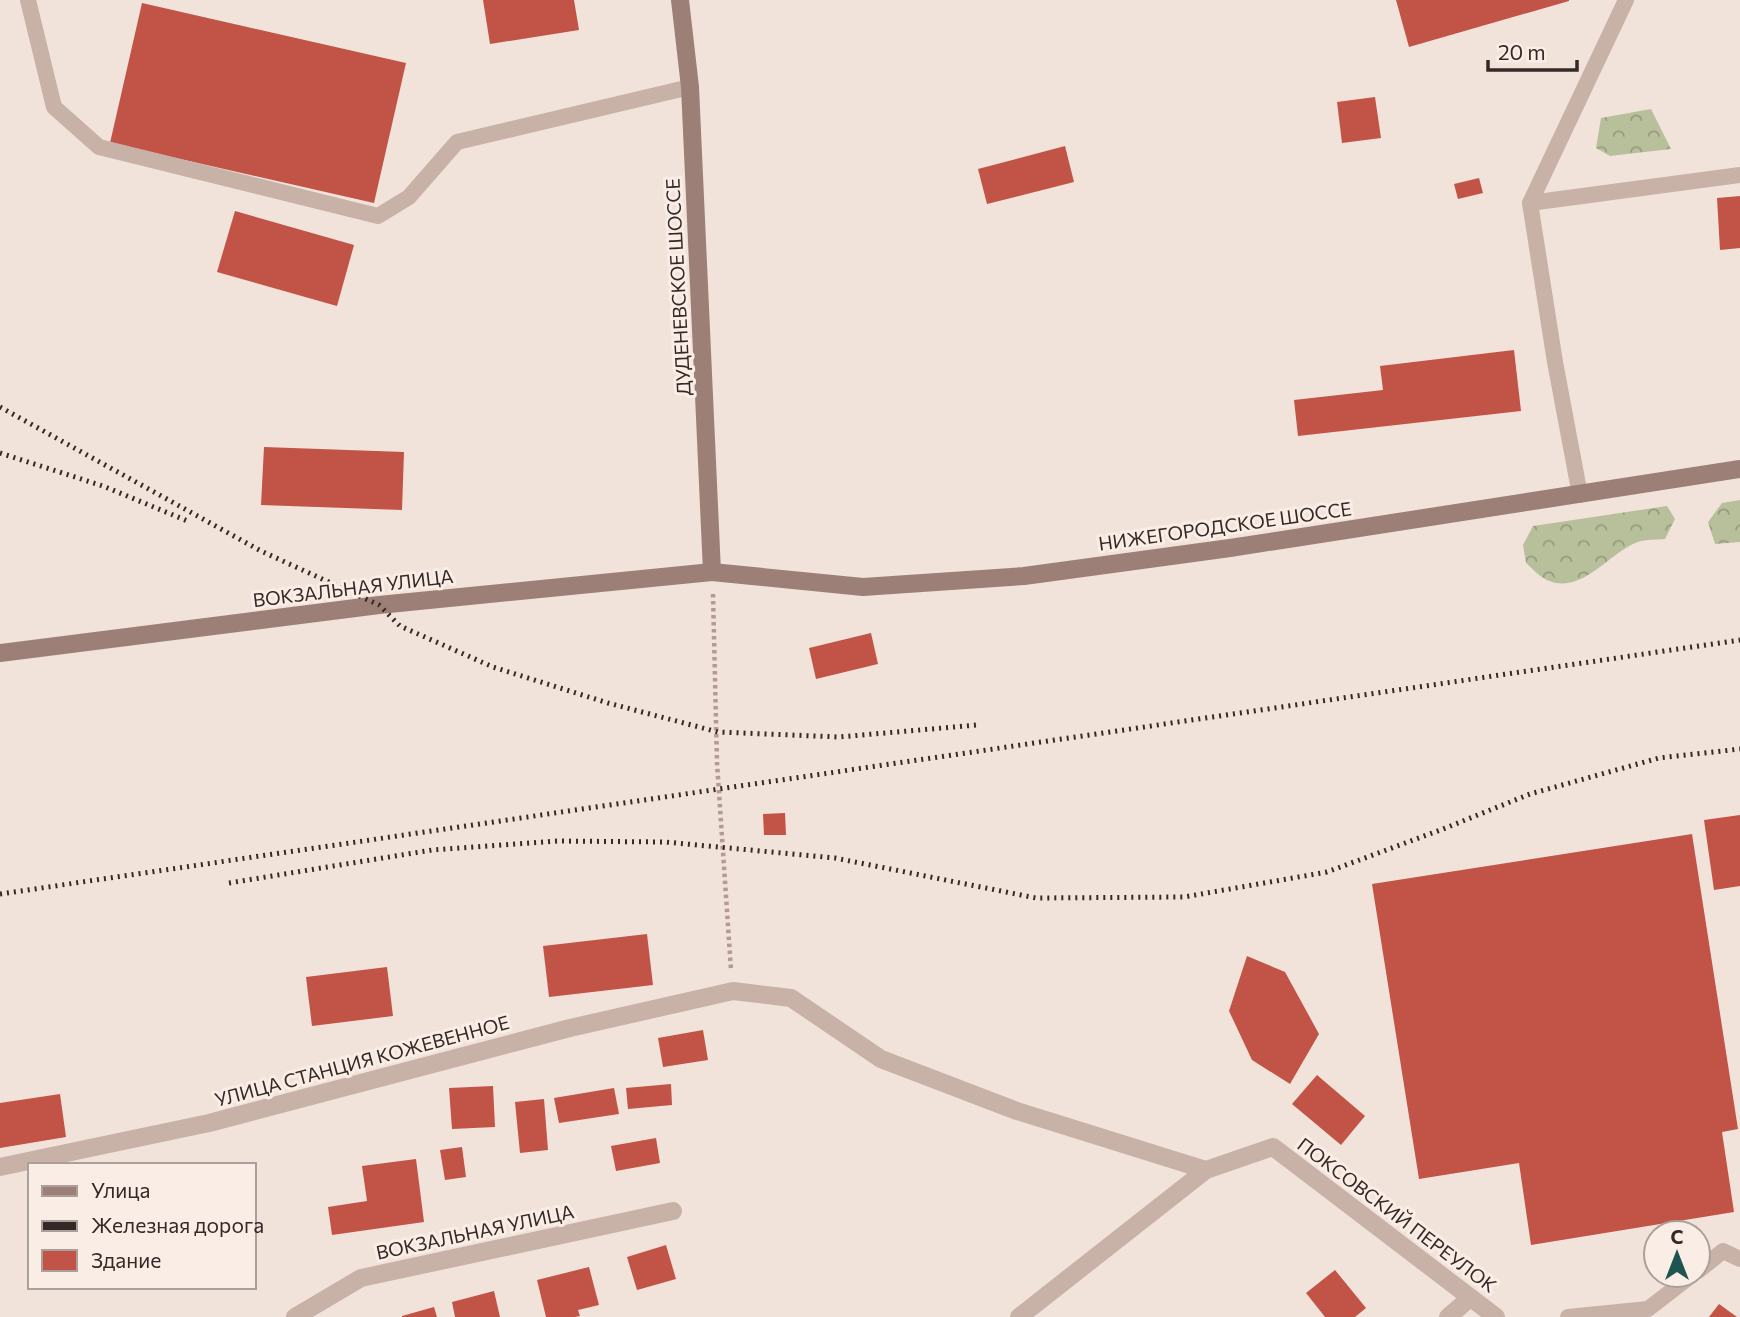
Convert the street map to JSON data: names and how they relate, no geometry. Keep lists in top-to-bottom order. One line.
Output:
{"streets":{"street":["ДУДЕНЕВСКОЕ ШОССЕ","НИЖЕГОРОДСКОЕ ШОССЕ","ВОКЗАЛЬНАЯ УЛИЦА","УЛИЦА СТАНЦИЯ КОЖЕВЕННОЕ","ПОКСОВСКИЙ ПЕРЕУЛОК"]},"crossings":[["ДУДЕНЕВСКОЕ ШОССЕ","НИЖЕГОРОДСКОЕ ШОССЕ"],["ДУДЕНЕВСКОЕ ШОССЕ","ВОКЗАЛЬНАЯ УЛИЦА"],["НИЖЕГОРОДСКОЕ ШОССЕ","ВОКЗАЛЬНАЯ УЛИЦА"],["УЛИЦА СТАНЦИЯ КОЖЕВЕННОЕ","ПОКСОВСКИЙ ПЕРЕУЛОК"]],"legend":["Улица","Железная дорога","Здание"],"scale_bar":"20 m","north":"top"}
